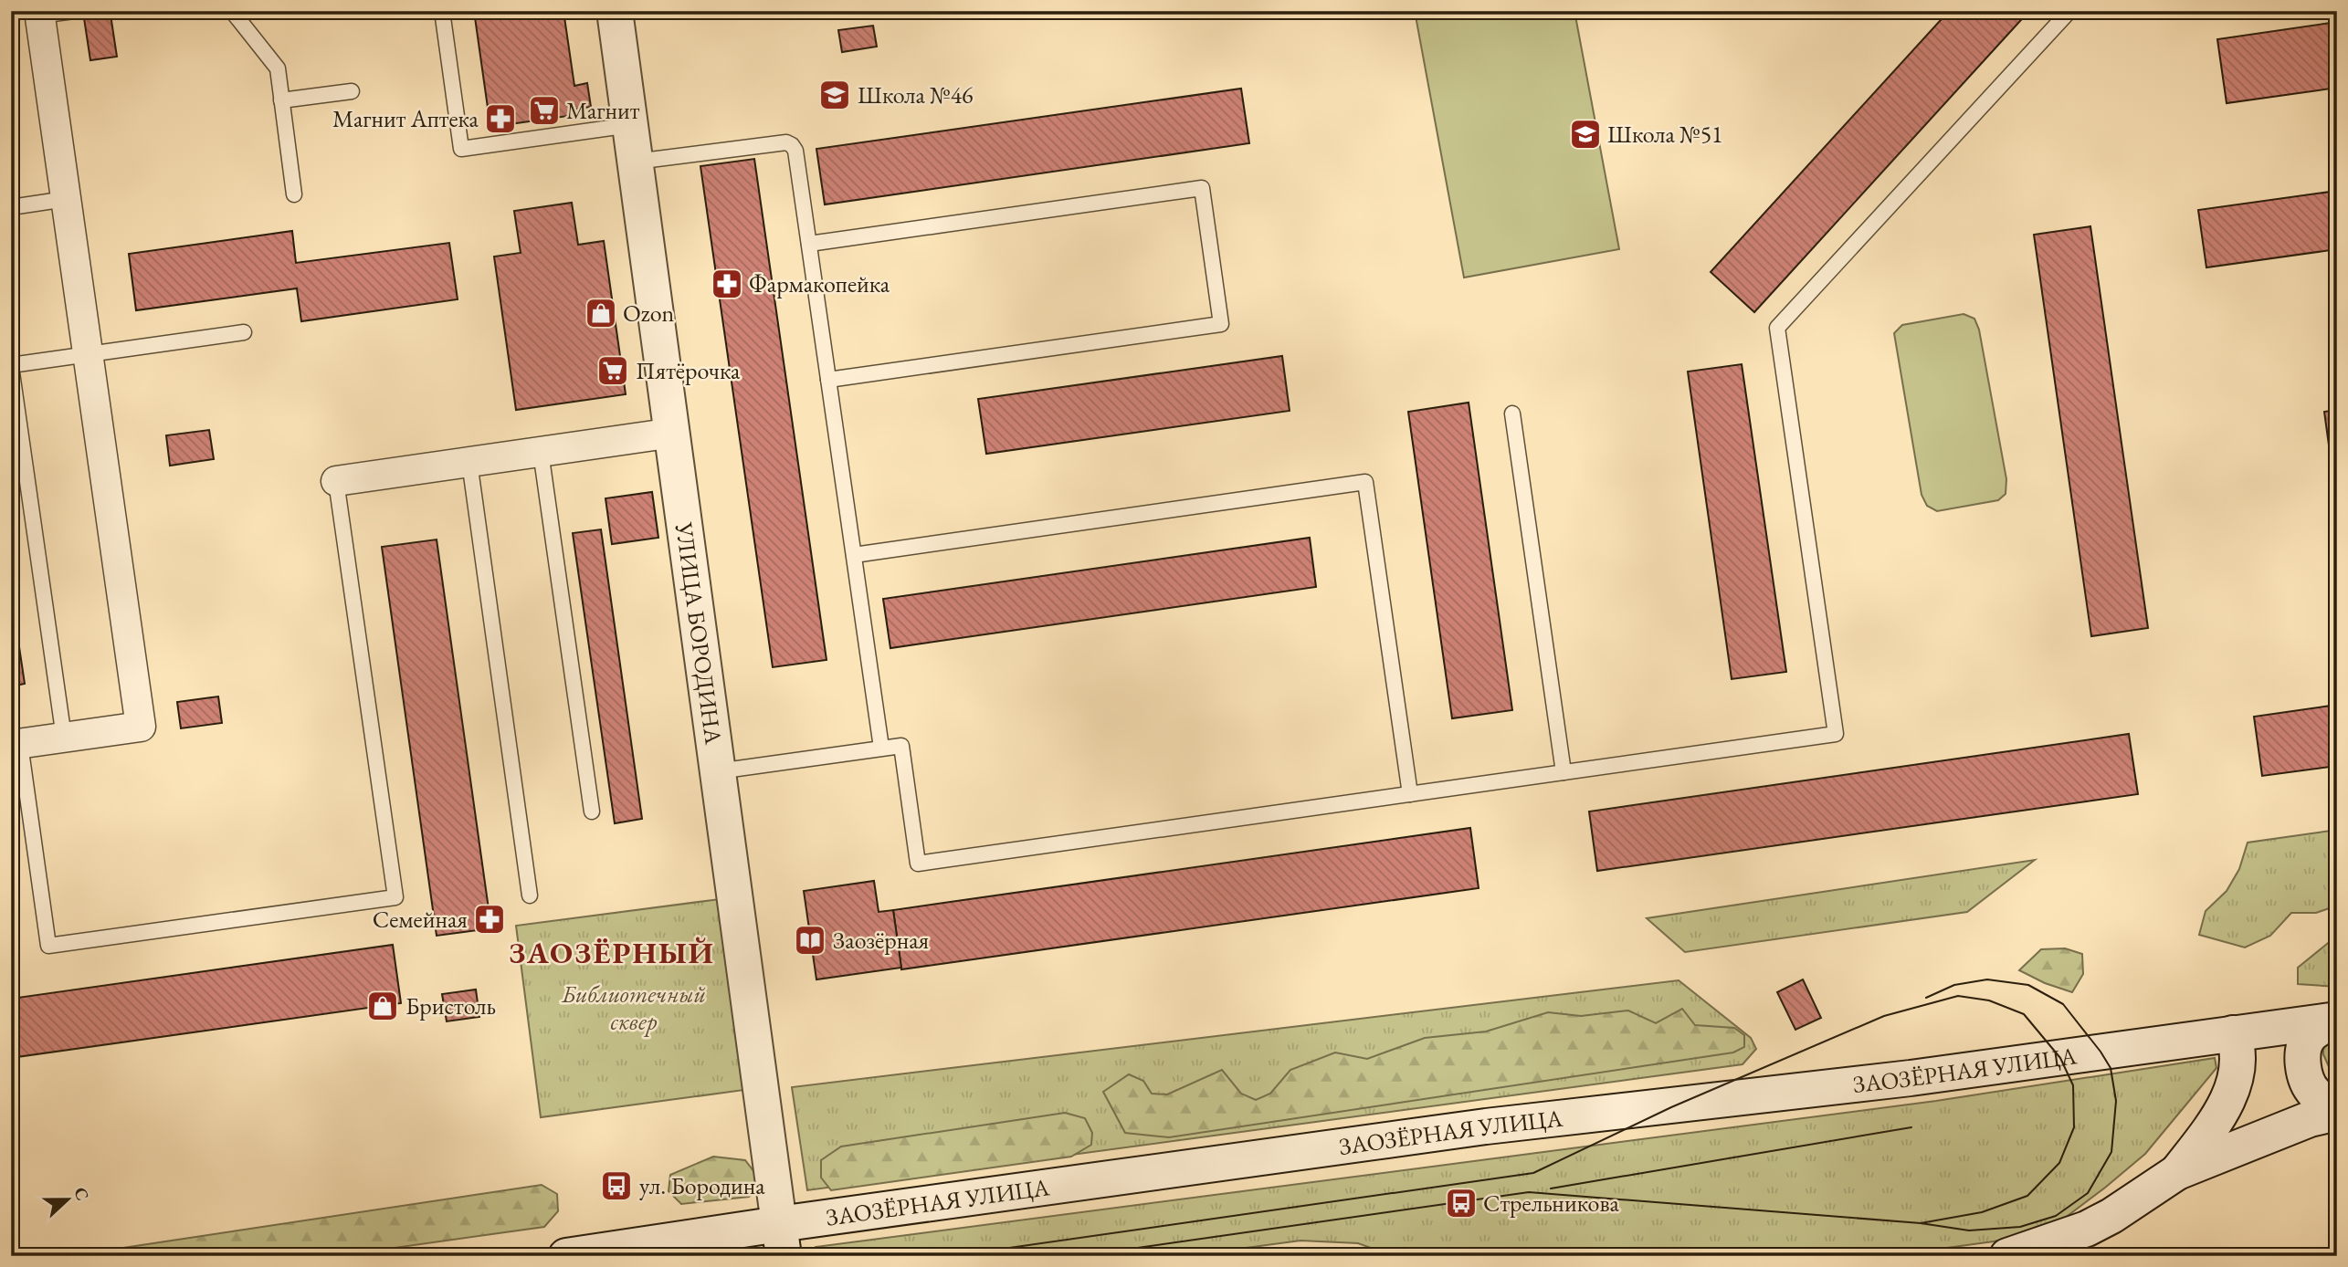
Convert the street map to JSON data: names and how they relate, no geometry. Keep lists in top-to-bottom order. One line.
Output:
{"streets":{"main road":["УЛИЦА БОРОДИНА","ЗАОЗЁРНАЯ УЛИЦА"]},"crossings":[["УЛИЦА БОРОДИНА","ЗАОЗЁРНАЯ УЛИЦА"]],"districts":["ЗАОЗЁРНЫЙ"],"parks":["Библиотечный сквер"],"places":{"school or university":["Школа №46","Школа №51"],"supermarket":["Магнит","Пятёрочка"],"pharmacy":["Магнит Аптека","Фармакопейка","Семейная"],"shop":["Ozon","Бристоль"],"library":["Заозёрная"],"bus stop":["ул. Бородина","Стрельникова"]},"north":"right"}
